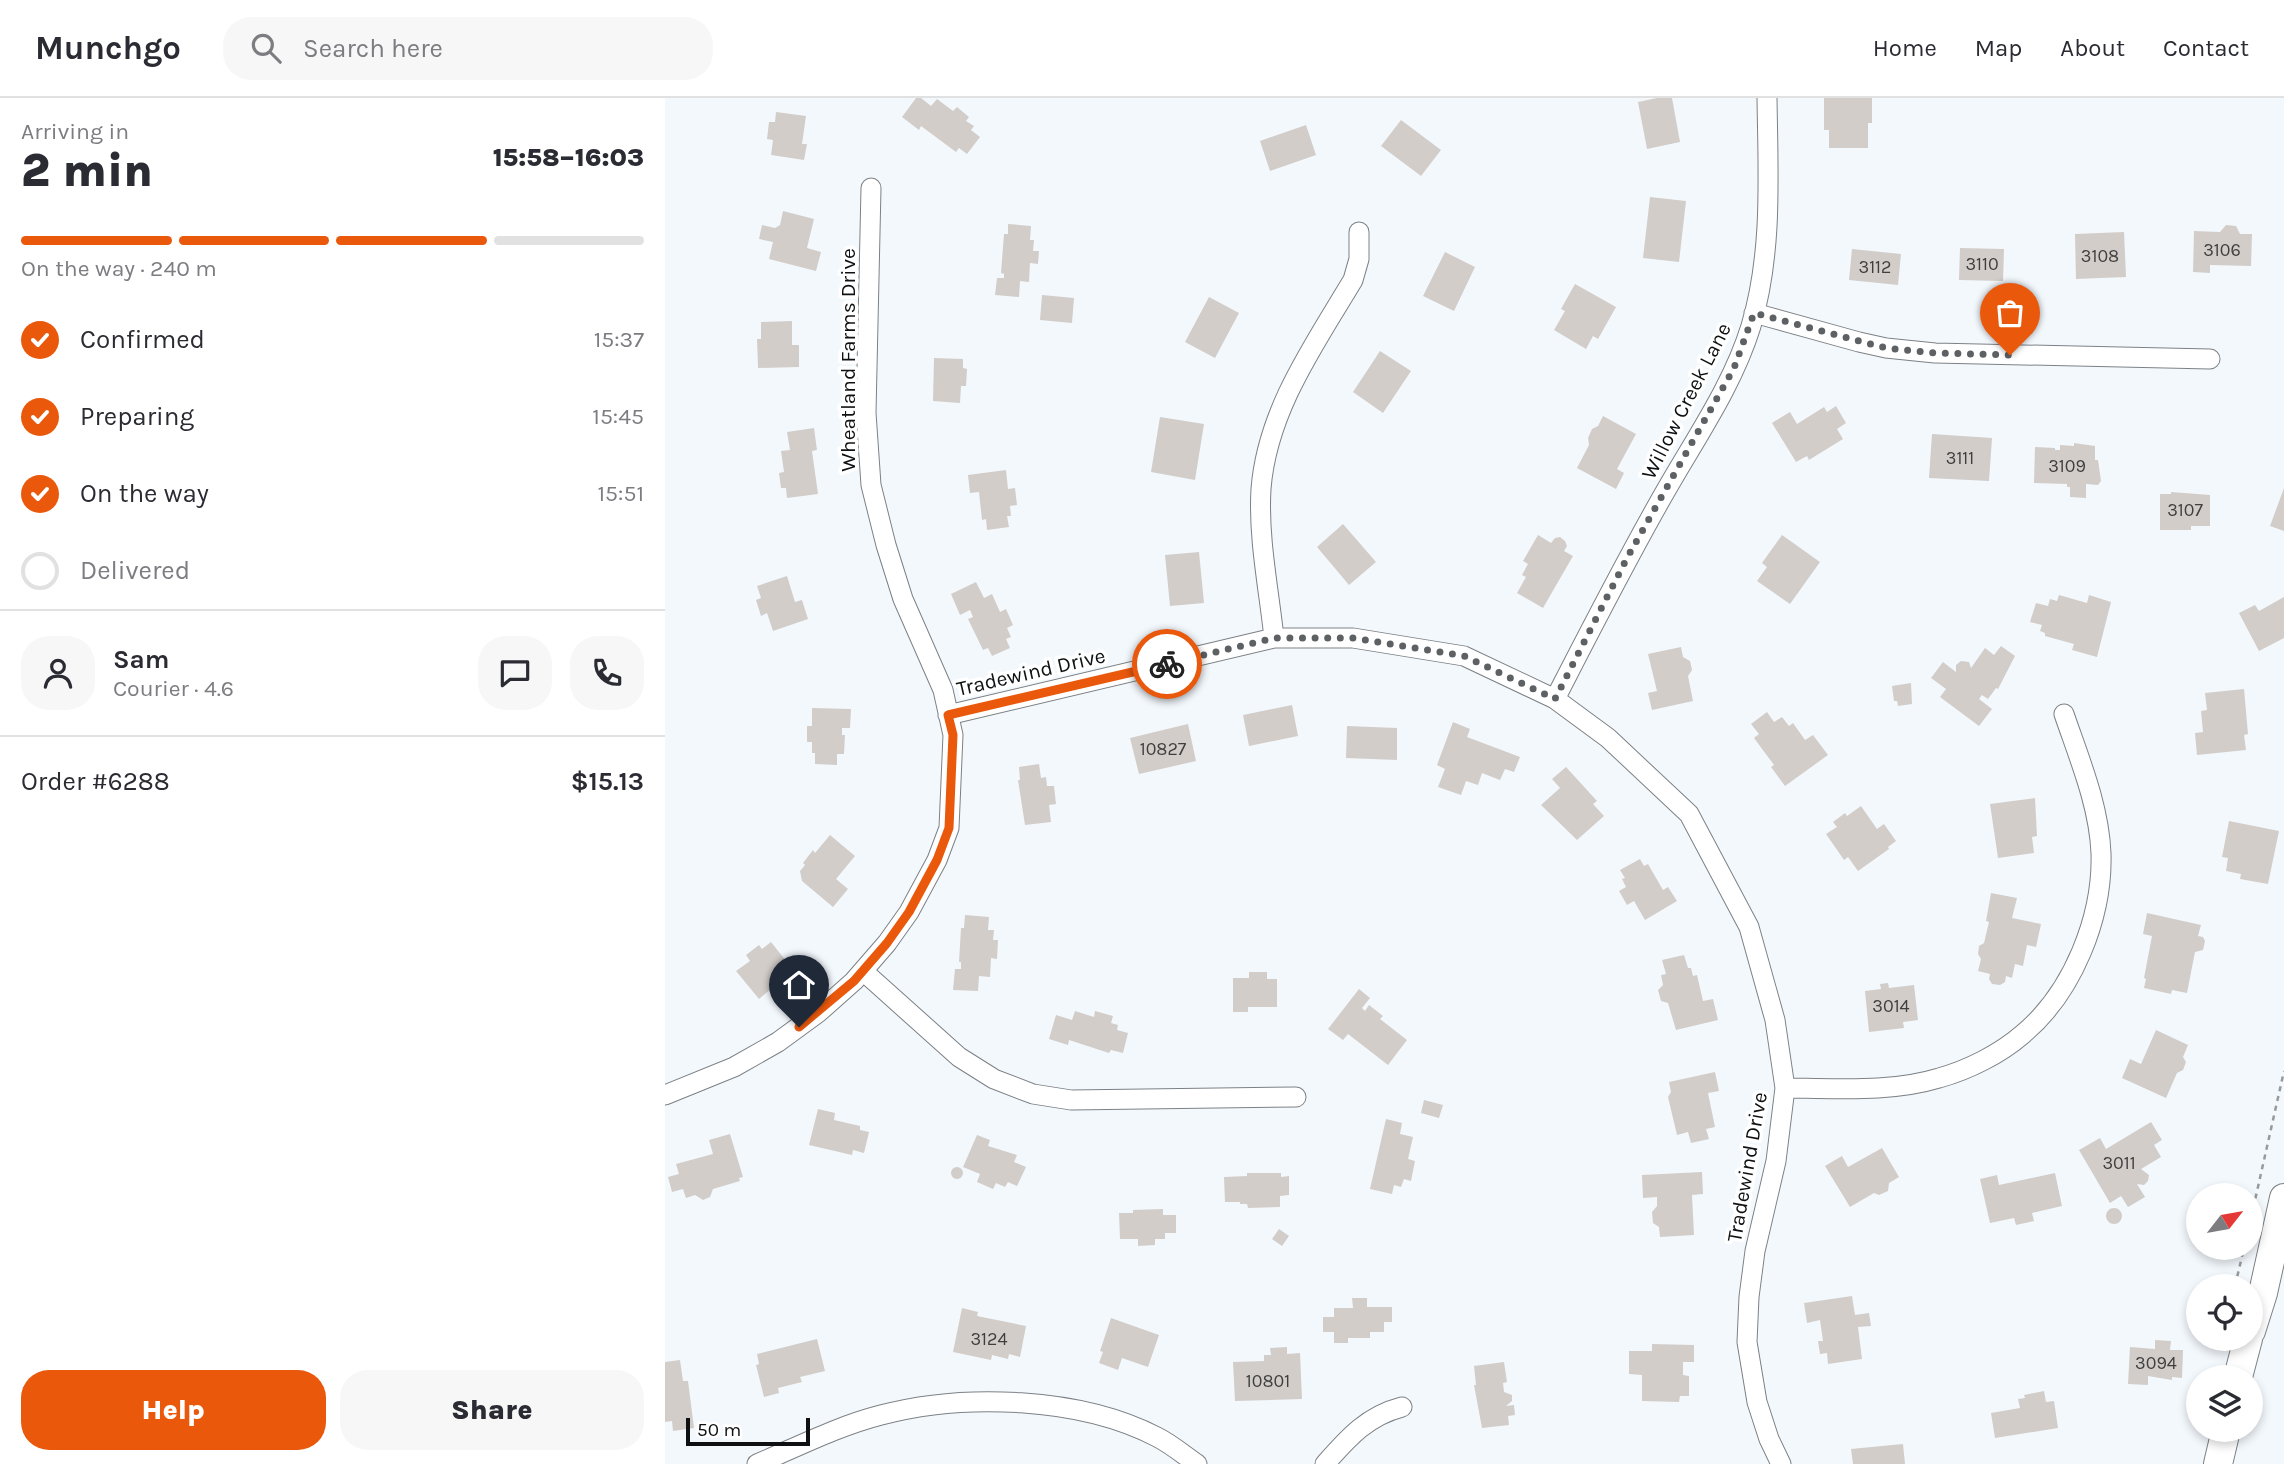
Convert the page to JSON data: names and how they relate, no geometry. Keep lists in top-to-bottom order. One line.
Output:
{"streets":{"street":["Wheatland Farms Drive","Willow Creek Lane","Tradewind Drive"]},"crossings":[["Wheatland Farms Drive","Tradewind Drive"],["Willow Creek Lane","Tradewind Drive"]],"house_numbers":["3106","3108","3110","3112","3111","3109","3107","10827","3014","3011","3124","3094","10801"],"scale_bar":"50 m","north":"top right","page":{"header":"Munchgo","search":"Search here","nav":["Home","Map","About","Contact"],"heading":["2 min","Arriving in","15:58–16:03"],"panel":["Sam","Courier · 4.6","Order #6288","$15.13"],"bar":"On the way · 240 m","list":[["Confirmed","15:37"],["Preparing","15:45"],["On the way","15:51"],"Delivered"],"buttons":["Help","Share"],"scale":"50 m"}}
